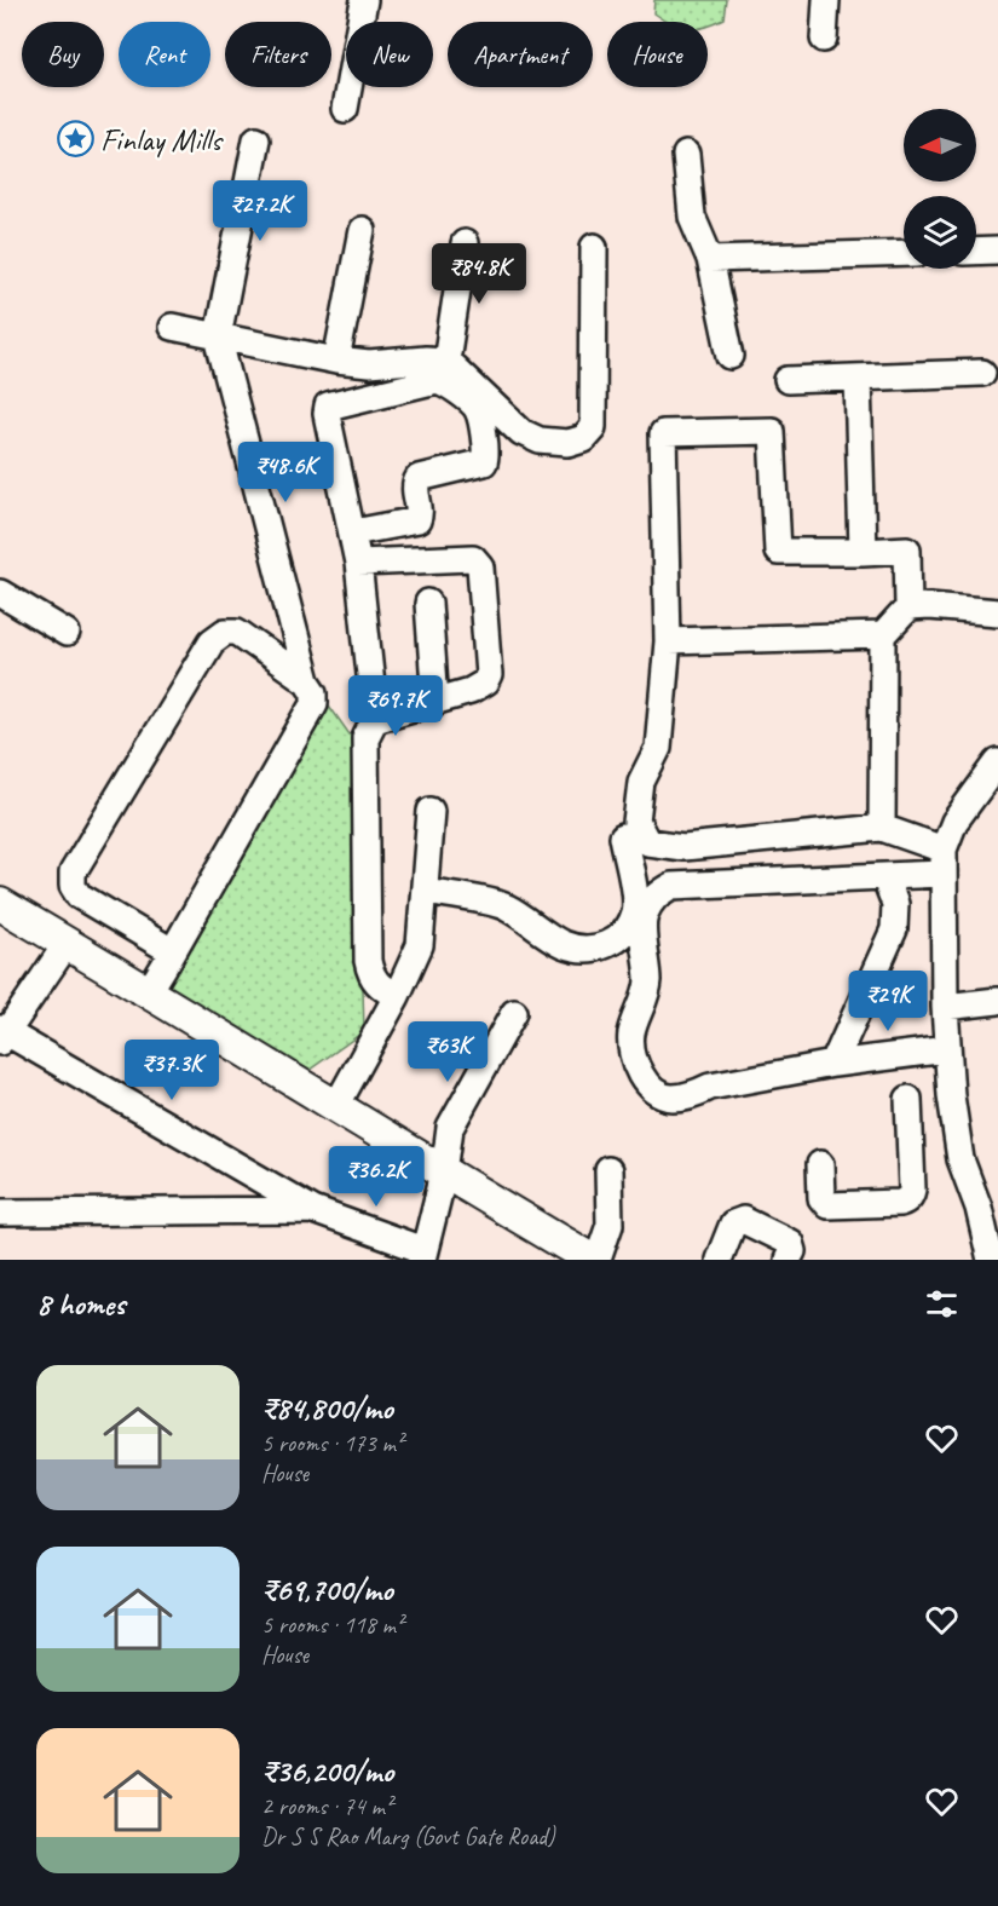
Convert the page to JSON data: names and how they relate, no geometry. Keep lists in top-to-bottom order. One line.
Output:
{"places":{"place":["Finlay Mills"]},"north":"left","page":{"chip":["Buy","Rent","Filters","New","Apartment","House"],"price":["₹27.2K","₹84.8K","₹48.6K","₹69.7K","₹29K","₹63K","₹37.3K","₹36.2K"],"heading":"8 homes","list":[{"name":"₹84,800/mo","note":"5 rooms · 173 m² · House"},{"name":"₹69,700/mo","note":"5 rooms · 118 m² · House"},{"name":"₹36,200/mo","note":"2 rooms · 74 m² · Dr S S Rao Marg (Govt Gate Road)"}]}}
